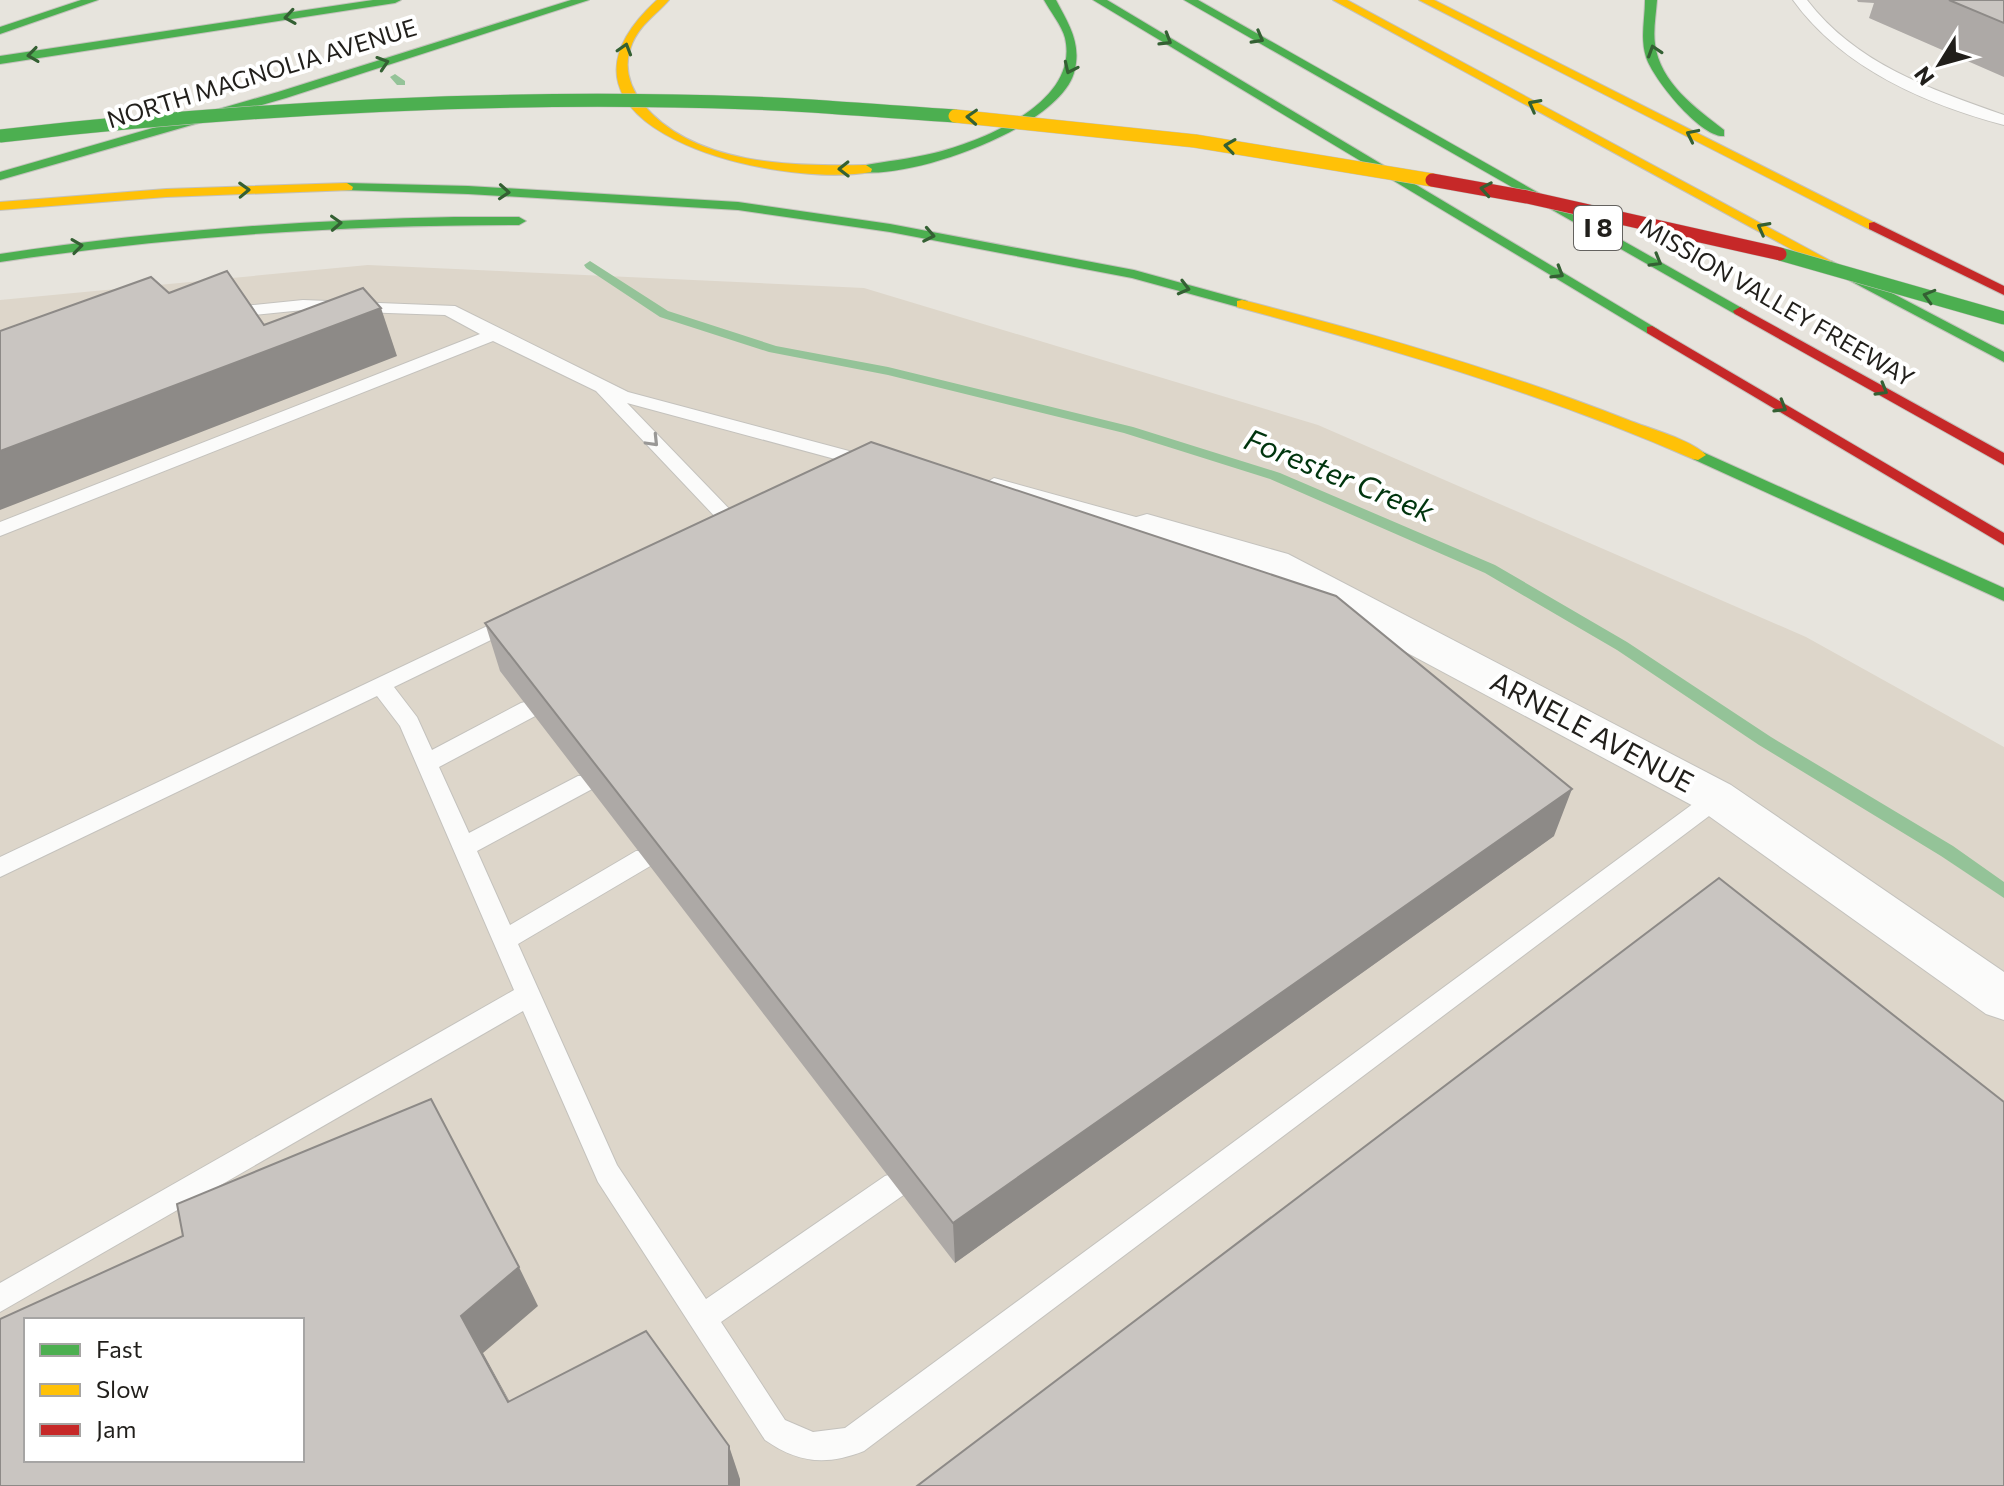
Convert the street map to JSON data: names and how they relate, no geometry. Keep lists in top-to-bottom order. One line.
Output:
{"streets":{"highway":["NORTH MAGNOLIA AVENUE","I 8","MISSION VALLEY FREEWAY"],"street":["ARNELE AVENUE"]},"water":["Forester Creek"],"legend":["Fast","Slow","Jam"],"north":"bottom left"}
